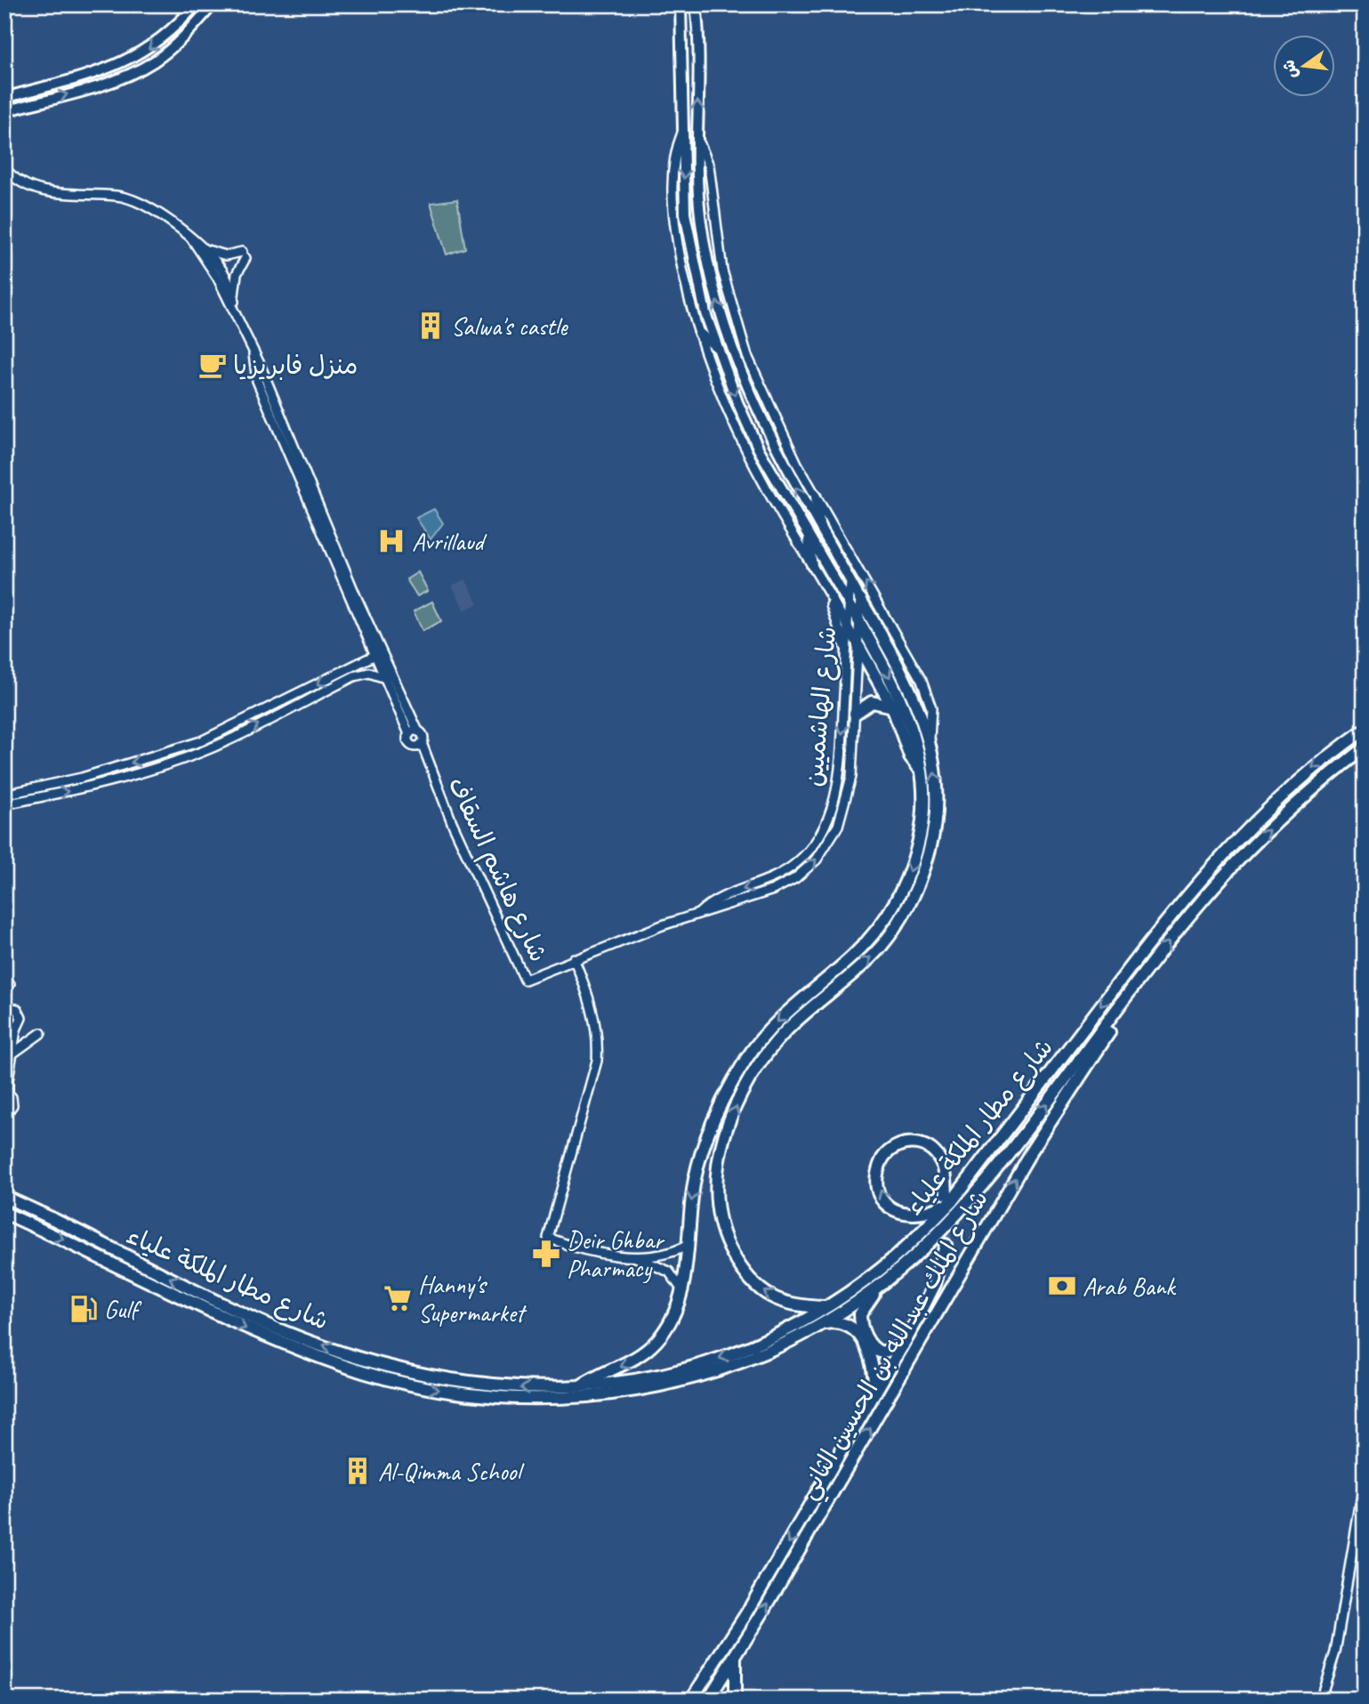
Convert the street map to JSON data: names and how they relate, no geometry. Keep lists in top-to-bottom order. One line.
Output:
{"streets":{"highway":["شارع مطار الملكة علياء","شارع الملك عبدالله بن الحسين الثاني"],"street":["شارع الهاشميين","شارع هاشم السقاف"]},"crossings":[["شارع الهاشميين","شارع هاشم السقاف"],["شارع مطار الملكة علياء","شارع الملك عبدالله بن الحسين الثاني"]],"places":{"building":["Salwa's castle","Al-Qimma School"],"cafe":["منزل فابريزيا"],"hospital":["Avrillaud"],"pharmacy":["Deir Ghbar Pharmacy"],"bank":["Arab Bank"],"supermarket":["Hanny's Supermarket"],"fuel station":["Gulf"]},"north":"left"}
